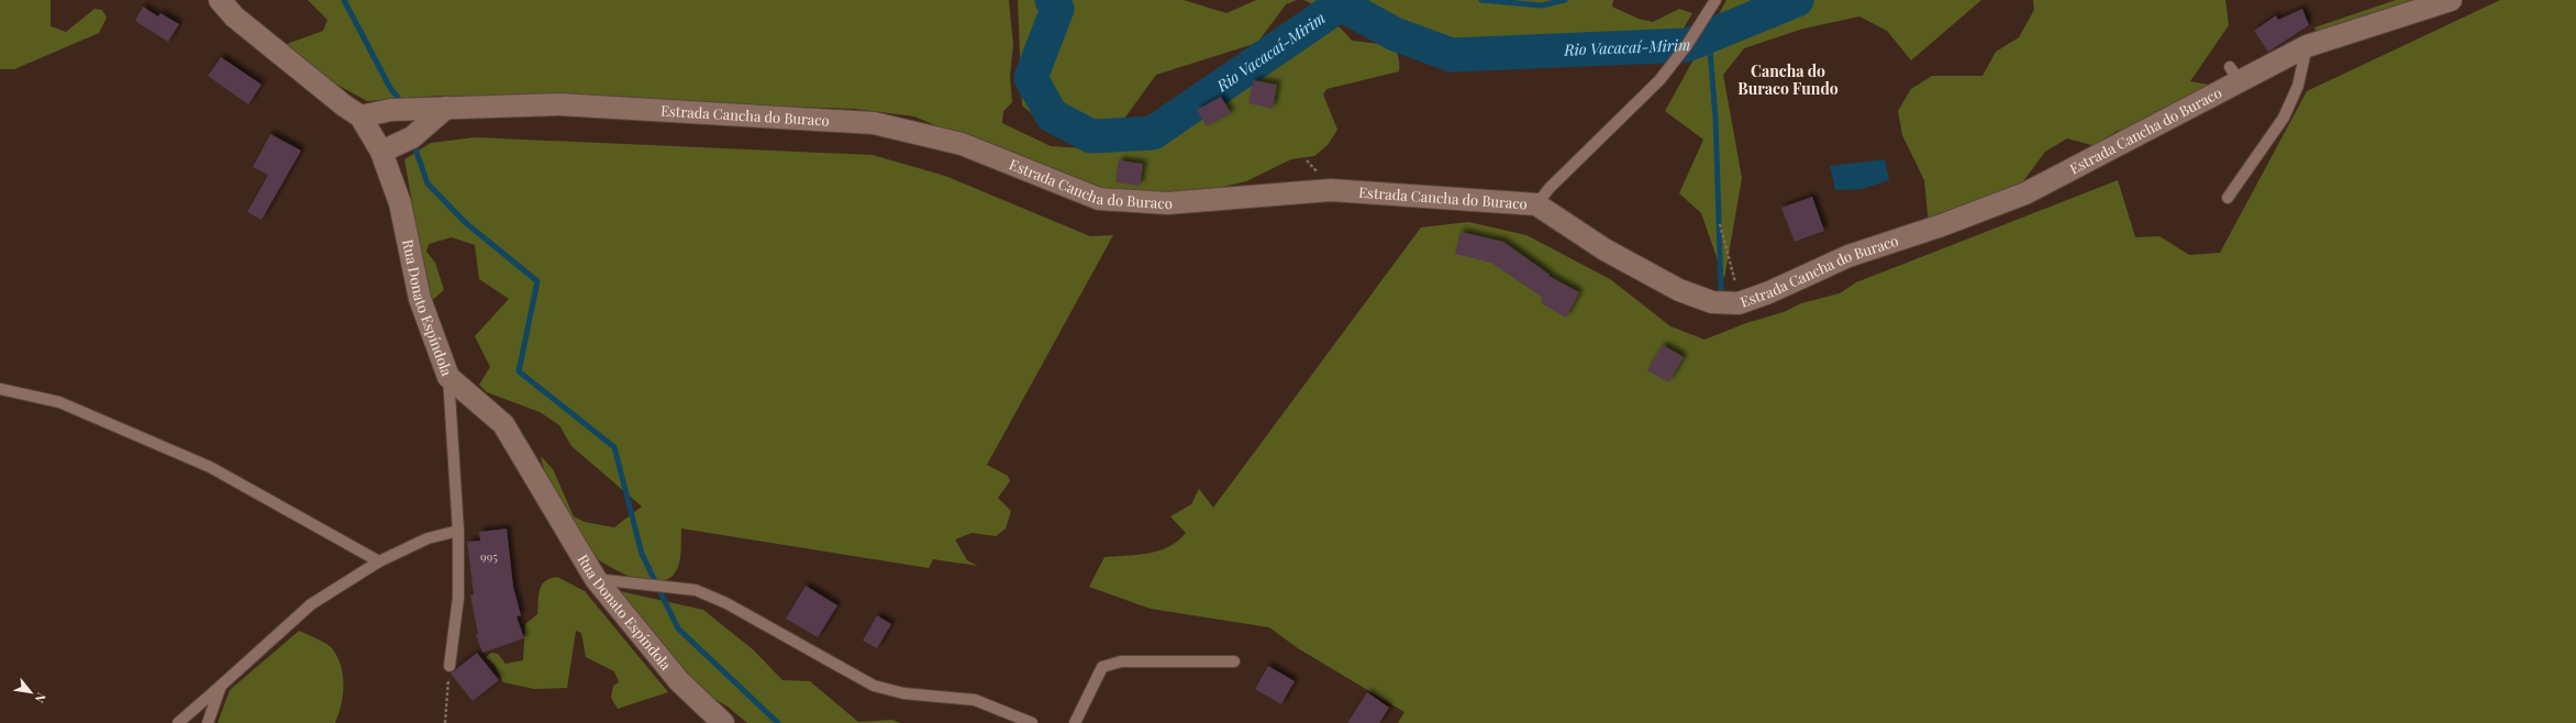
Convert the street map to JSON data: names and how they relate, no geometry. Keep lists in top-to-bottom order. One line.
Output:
{"streets":{"street":["Estrada Cancha do Buraco","Rua Donato Espíndola"]},"crossings":[["Estrada Cancha do Buraco","Rua Donato Espíndola"]],"districts":["Cancha do Buraco Fundo"],"water":["Rio Vacacaí-Mirim"],"house_numbers":["995"],"north":"bottom right"}
